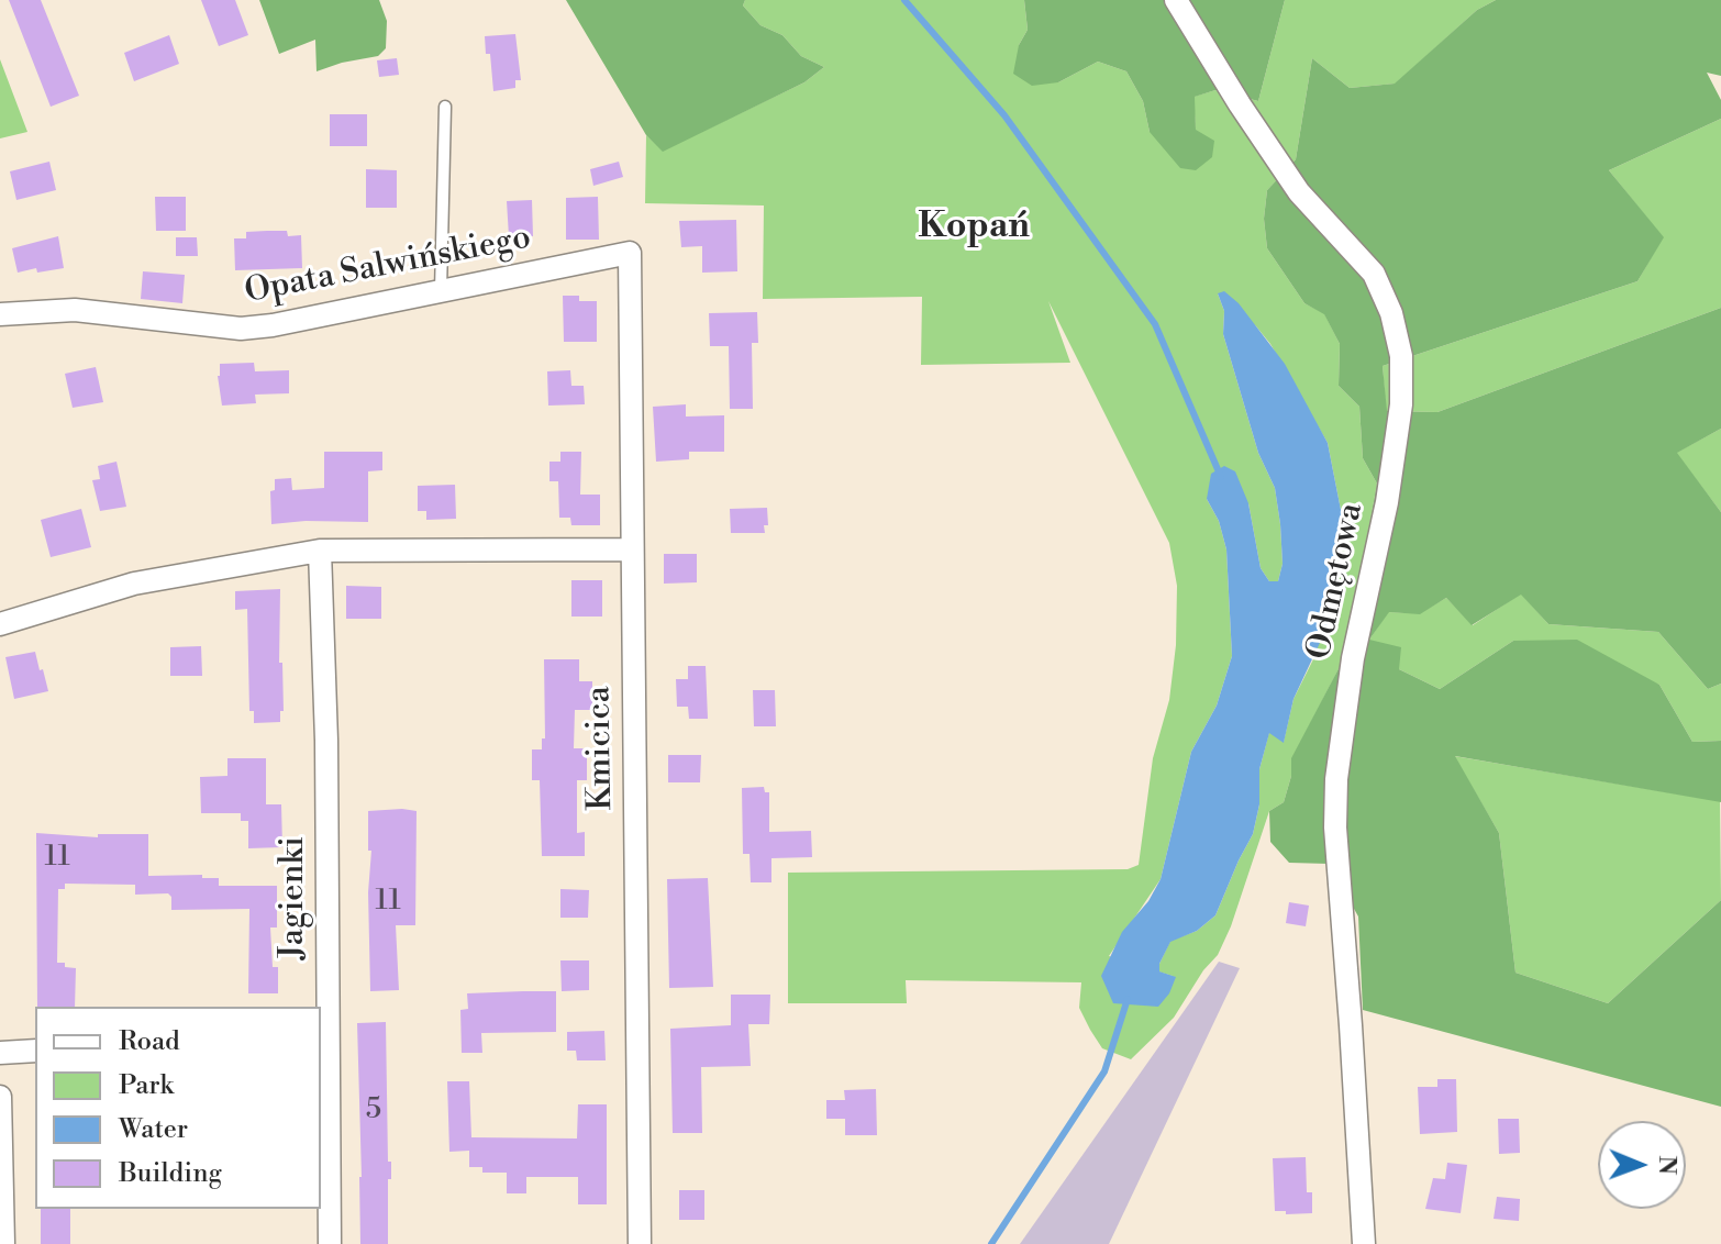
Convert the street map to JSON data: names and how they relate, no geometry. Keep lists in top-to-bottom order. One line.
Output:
{"streets":{"street":["Opata Salwińskiego","Odmętowa","Kmicica","Jagienki"]},"crossings":[["Opata Salwińskiego","Kmicica"]],"districts":["Kopań"],"house_numbers":["11","11","5"],"legend":["Road","Park","Water","Building"],"north":"right"}
